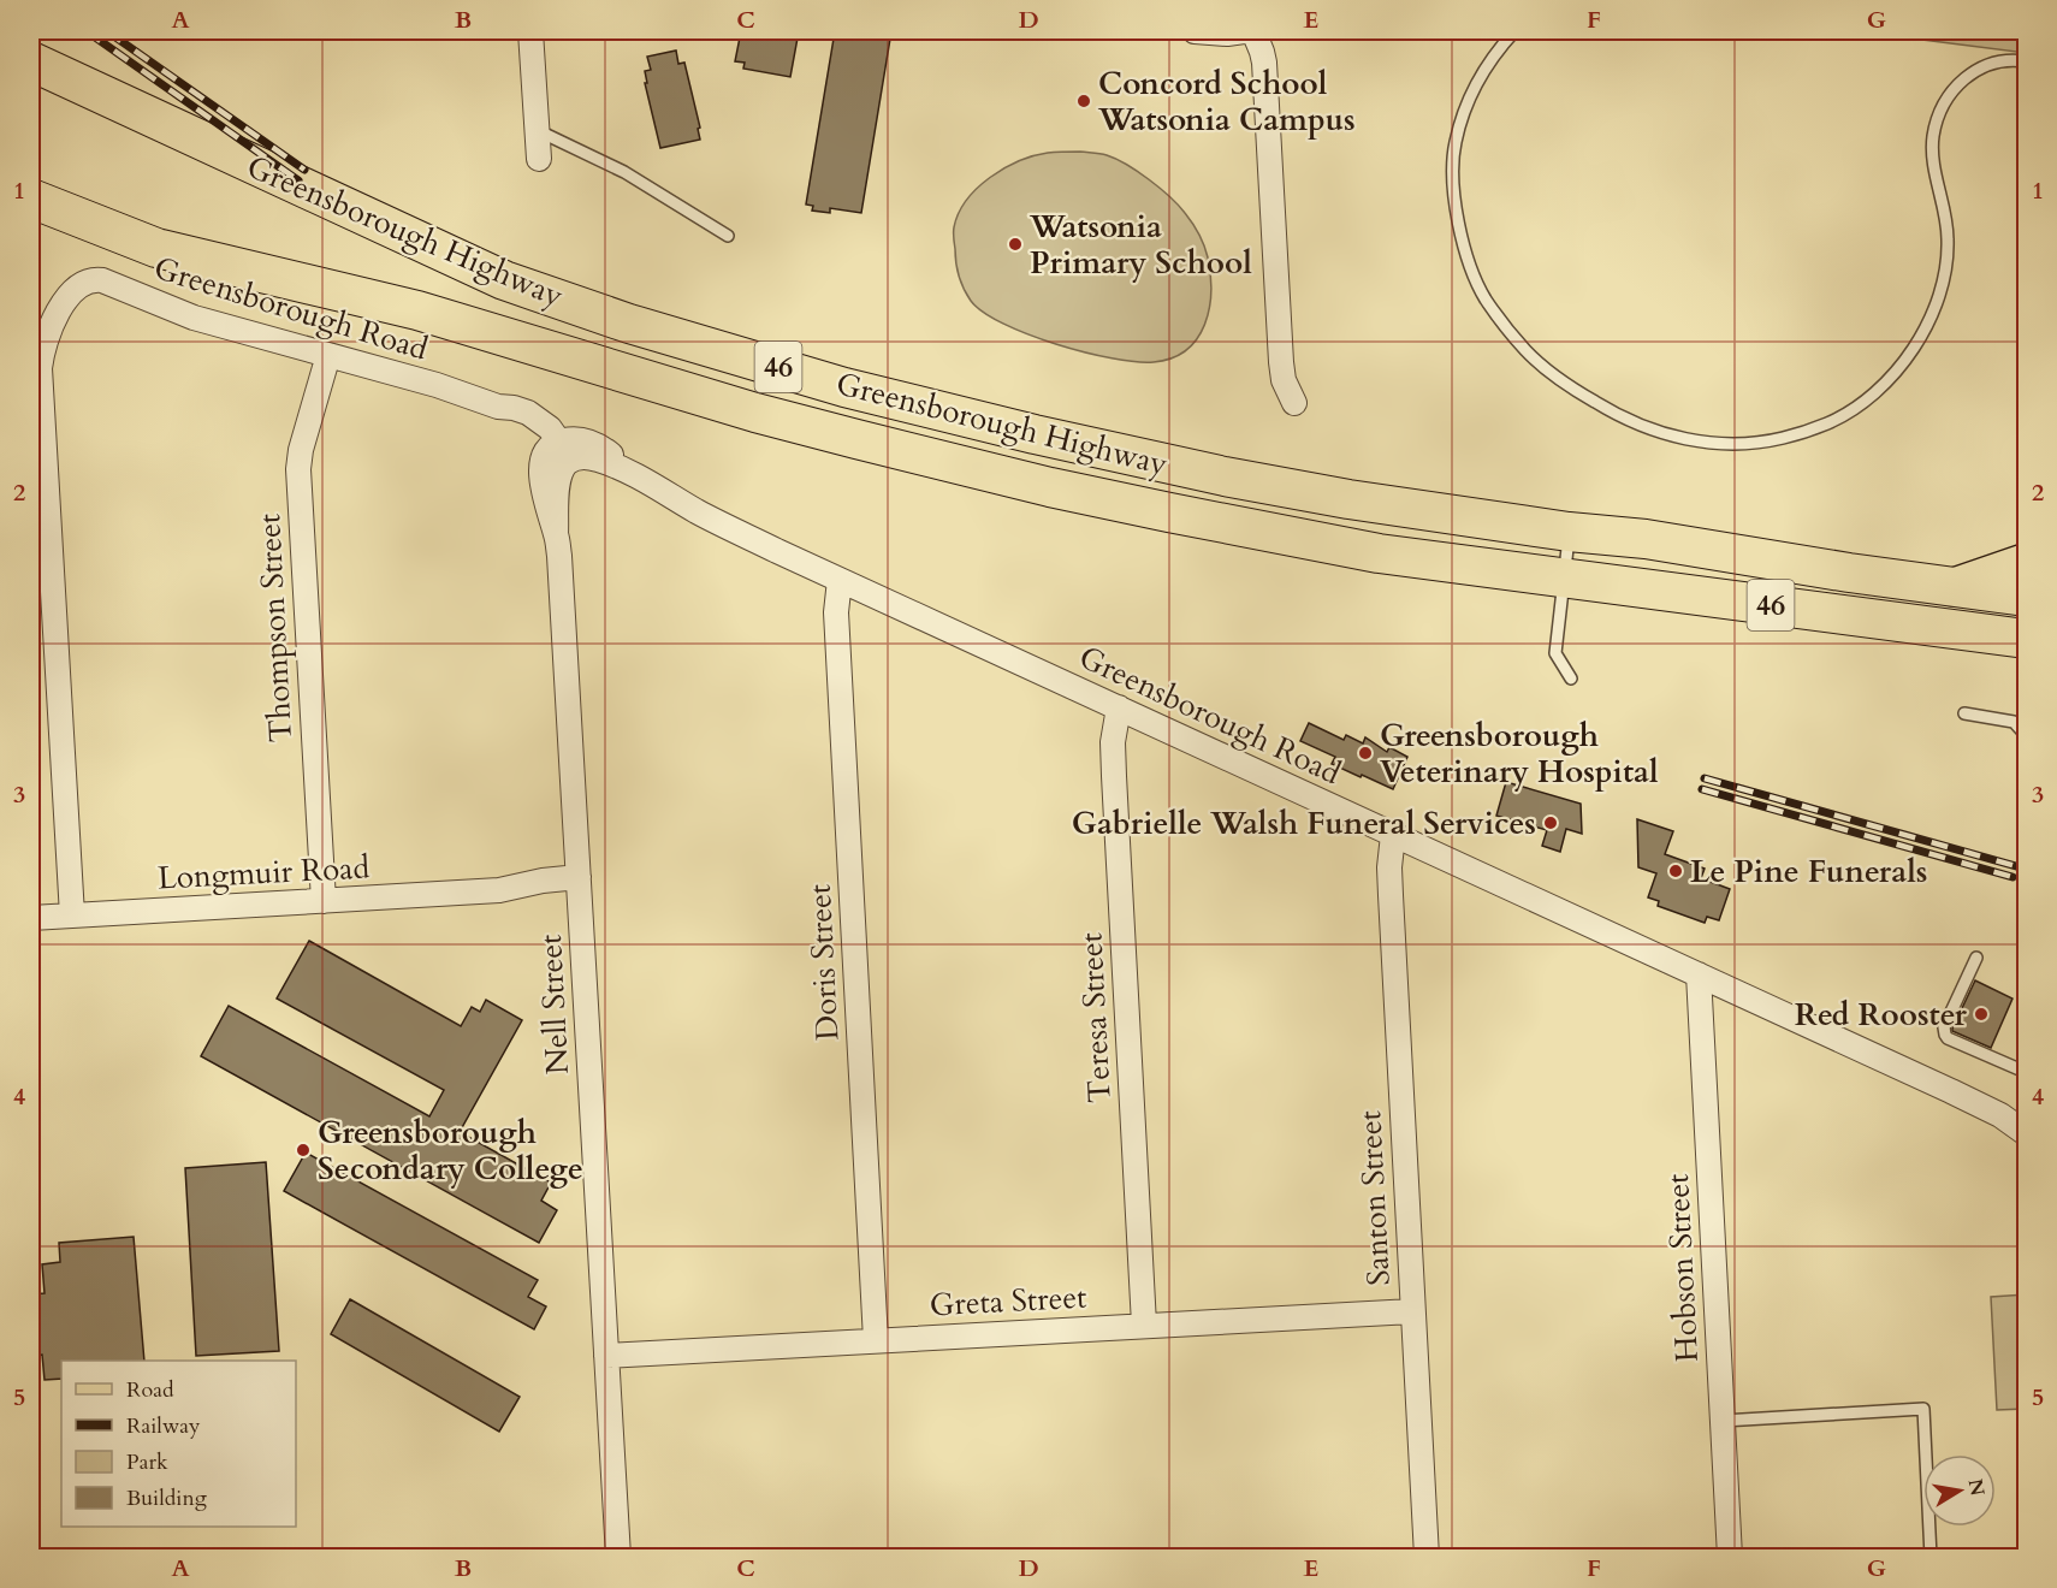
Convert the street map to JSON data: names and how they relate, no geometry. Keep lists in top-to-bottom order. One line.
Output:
{"streets":{"highway":["Greensborough Highway","46"],"street":["Greensborough Road","Thompson Street","Longmuir Road","Doris Street","Nell Street","Teresa Street","Santon Street","Hobson Street","Greta Street"]},"crossings":[["Greensborough Road","Thompson Street"],["Greensborough Road","Longmuir Road"],["Greensborough Road","Doris Street"],["Greensborough Road","Nell Street"],["Greensborough Road","Teresa Street"],["Greensborough Road","Santon Street"],["Greensborough Road","Hobson Street"],["Thompson Street","Longmuir Road"],["Longmuir Road","Nell Street"],["Doris Street","Greta Street"],["Nell Street","Greta Street"],["Teresa Street","Greta Street"],["Santon Street","Greta Street"]],"places":["Concord School Watsonia Campus","Watsonia Primary School","Greensborough Veterinary Hospital","Gabrielle Walsh Funeral Services","Le Pine Funerals","Red Rooster","Greensborough Secondary College"],"legend":["Road","Railway","Park","Building"],"north":"right","grid":{"columns":["A","B","C","D","E","F","G"],"rows":["1","2","3","4","5"]}}
